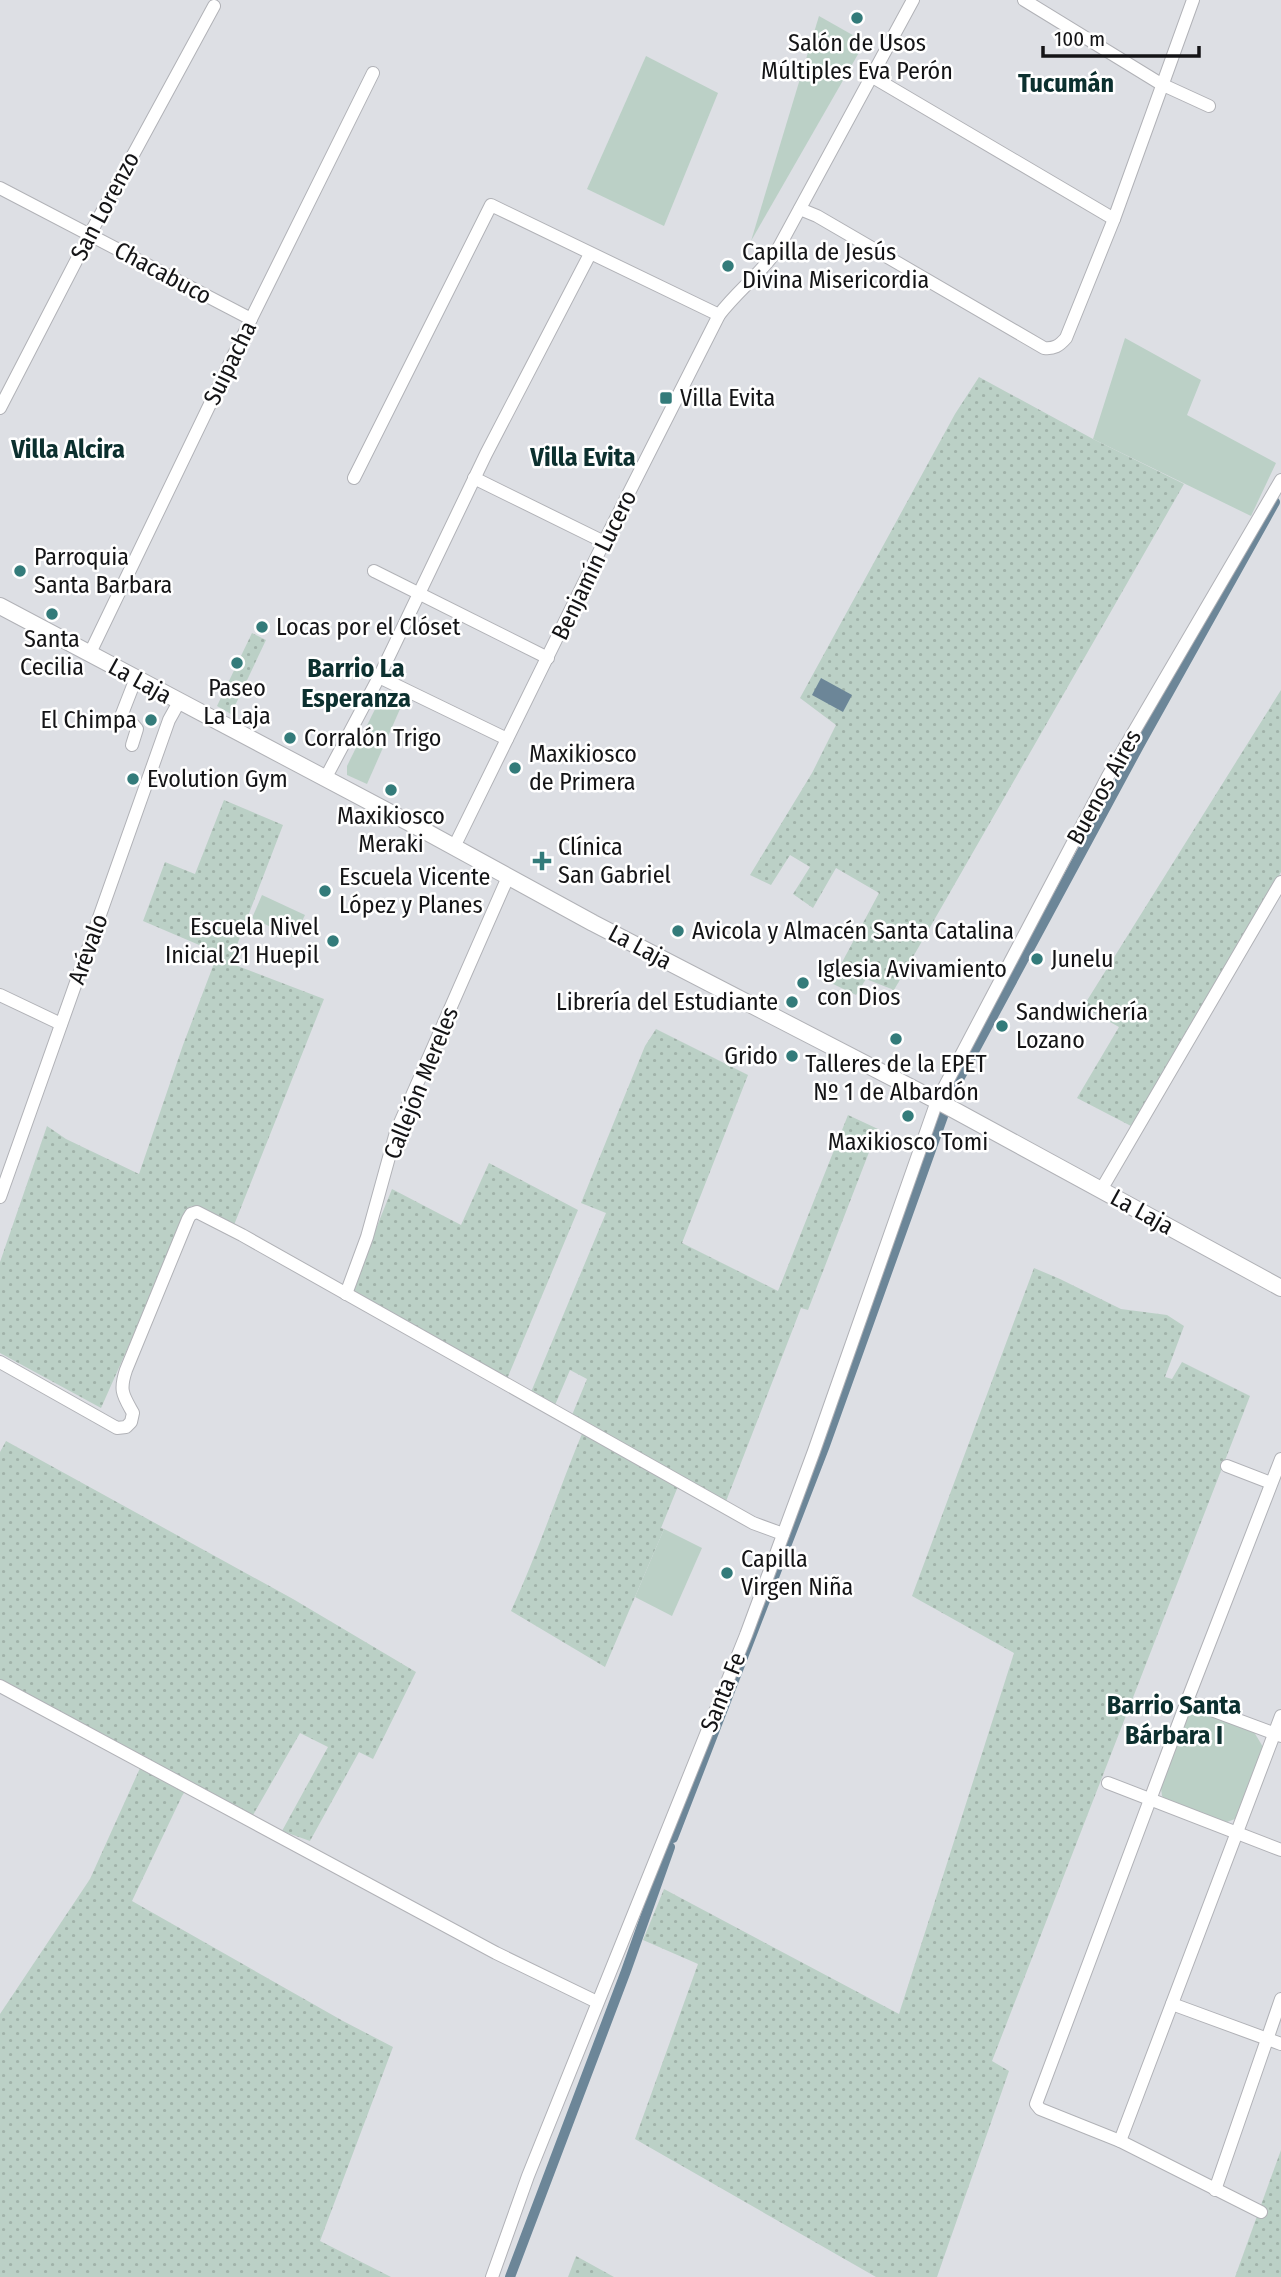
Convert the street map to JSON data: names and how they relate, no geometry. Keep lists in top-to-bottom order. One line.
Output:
{"streets":{"main road":["La Laja"],"street":["San Lorenzo","Chacabuco","Suipacha","Benjamín Lucero","Buenos Aires","Arévalo","Callejón Mereles","Santa Fe"]},"crossings":[["San Lorenzo","Chacabuco"],["Chacabuco","Suipacha"],["Suipacha","La Laja"],["Benjamín Lucero","La Laja"],["La Laja","Buenos Aires"],["La Laja","Arévalo"],["La Laja","Callejón Mereles"],["La Laja","Santa Fe"],["Buenos Aires","Santa Fe"]],"districts":["Tucumán","Villa Alcira","Villa Evita","Barrio La Esperanza","Barrio Santa Bárbara I"],"places":{"other":["Salón de Usos Múltiples Eva Perón","Capilla de Jesús Divina Misericordia","Parroquia Santa Barbara","Santa Cecilia","Locas por el Clóset","Paseo La Laja","El Chimpa","Corralón Trigo","Maxikiosco de Primera","Evolution Gym","Maxikiosco Meraki","Escuela Vicente López y Planes","Avicola y Almacén Santa Catalina","Escuela Nivel Inicial 21 Huepil","Junelu","Iglesia Avivamiento con Dios","Librería del Estudiante","Sandwichería Lozano","Talleres de la EPET Nº 1 de Albardón","Grido","Maxikiosco Tomi","Capilla Virgen Niña"],"transit":["Villa Evita"],"health":["Clínica San Gabriel"]},"scale_bar":"100 m"}
